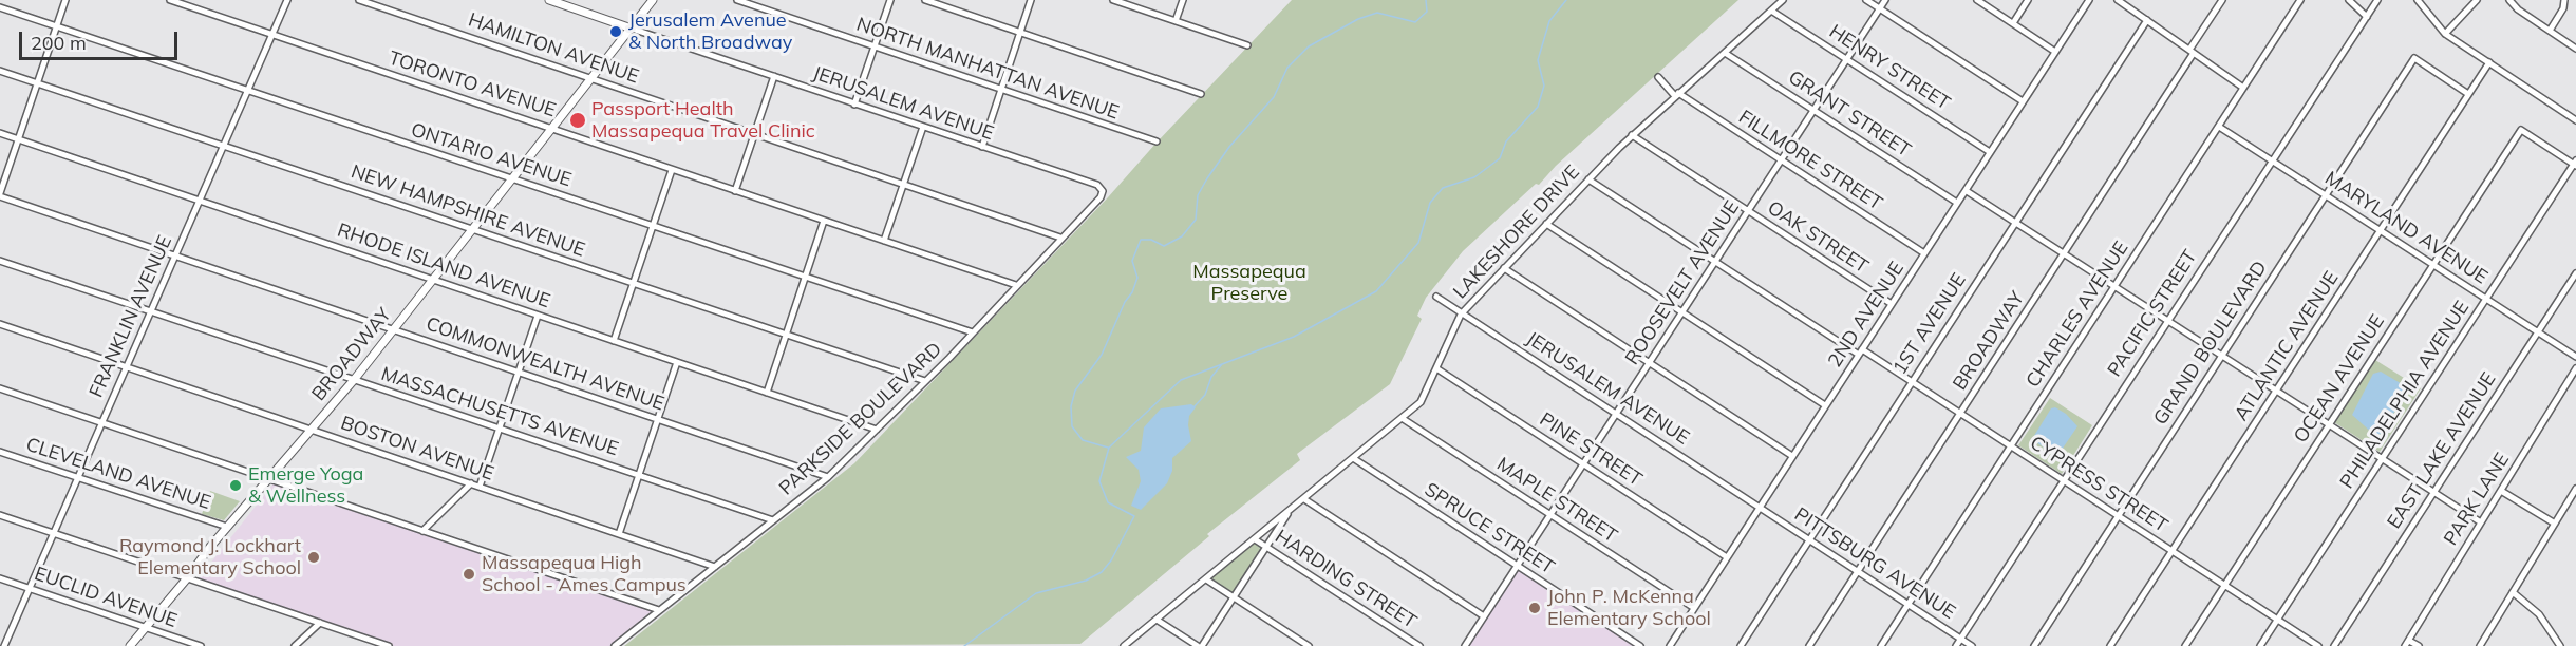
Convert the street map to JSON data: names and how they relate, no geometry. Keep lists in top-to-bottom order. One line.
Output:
{"streets":{"main road":["JERUSALEM AVENUE","BROADWAY"],"street":["HAMILTON AVENUE","HENRY STREET","NORTH MANHATTAN AVENUE","TORONTO AVENUE","GRANT STREET","ONTARIO AVENUE","FILLMORE STREET","NEW HAMPSHIRE AVENUE","MARYLAND AVENUE","LAKESHORE DRIVE","OAK STREET","RHODE ISLAND AVENUE","ROOSEVELT AVENUE","PACIFIC STREET","2ND AVENUE","CHARLES AVENUE","FRANKLIN AVENUE","1ST AVENUE","GRAND BOULEVARD","ATLANTIC AVENUE","COMMONWEALTH AVENUE","OCEAN AVENUE","PHILADELPHIA AVENUE","MASSACHUSETTS AVENUE","PARKSIDE BOULEVARD","BOSTON AVENUE","PINE STREET","EAST LAKE AVENUE","CLEVELAND AVENUE","CYPRESS STREET","PARK LANE","MAPLE STREET","SPRUCE STREET","PITTSBURG AVENUE","HARDING STREET","EUCLID AVENUE"]},"crossings":[["HAMILTON AVENUE","BROADWAY"],["HAMILTON AVENUE","PARKSIDE BOULEVARD"],["HENRY STREET","LAKESHORE DRIVE"],["HENRY STREET","ROOSEVELT AVENUE"],["HENRY STREET","2ND AVENUE"],["TORONTO AVENUE","FRANKLIN AVENUE"],["TORONTO AVENUE","BROADWAY"],["TORONTO AVENUE","PARKSIDE BOULEVARD"],["JERUSALEM AVENUE","LAKESHORE DRIVE"],["JERUSALEM AVENUE","ROOSEVELT AVENUE"],["JERUSALEM AVENUE","2ND AVENUE"],["JERUSALEM AVENUE","BROADWAY"],["JERUSALEM AVENUE","PARKSIDE BOULEVARD"],["JERUSALEM AVENUE","PITTSBURG AVENUE"],["GRANT STREET","LAKESHORE DRIVE"],["GRANT STREET","ROOSEVELT AVENUE"],["GRANT STREET","2ND AVENUE"],["ONTARIO AVENUE","FRANKLIN AVENUE"],["ONTARIO AVENUE","BROADWAY"],["ONTARIO AVENUE","PARKSIDE BOULEVARD"],["FILLMORE STREET","LAKESHORE DRIVE"],["FILLMORE STREET","ROOSEVELT AVENUE"],["FILLMORE STREET","2ND AVENUE"],["NEW HAMPSHIRE AVENUE","FRANKLIN AVENUE"],["NEW HAMPSHIRE AVENUE","BROADWAY"],["NEW HAMPSHIRE AVENUE","PARKSIDE BOULEVARD"],["MARYLAND AVENUE","PACIFIC STREET"],["MARYLAND AVENUE","CHARLES AVENUE"],["MARYLAND AVENUE","GRAND BOULEVARD"],["MARYLAND AVENUE","ATLANTIC AVENUE"],["MARYLAND AVENUE","OCEAN AVENUE"],["MARYLAND AVENUE","PHILADELPHIA AVENUE"],["MARYLAND AVENUE","EAST LAKE AVENUE"],["LAKESHORE DRIVE","OAK STREET"],["LAKESHORE DRIVE","PINE STREET"],["LAKESHORE DRIVE","CYPRESS STREET"],["LAKESHORE DRIVE","MAPLE STREET"],["LAKESHORE DRIVE","SPRUCE STREET"],["LAKESHORE DRIVE","HARDING STREET"],["OAK STREET","ROOSEVELT AVENUE"],["OAK STREET","2ND AVENUE"],["RHODE ISLAND AVENUE","FRANKLIN AVENUE"],["RHODE ISLAND AVENUE","BROADWAY"],["RHODE ISLAND AVENUE","PARKSIDE BOULEVARD"],["ROOSEVELT AVENUE","PINE STREET"],["ROOSEVELT AVENUE","CYPRESS STREET"],["ROOSEVELT AVENUE","MAPLE STREET"],["ROOSEVELT AVENUE","SPRUCE STREET"],["PACIFIC STREET","CYPRESS STREET"],["PACIFIC STREET","PITTSBURG AVENUE"],["2ND AVENUE","PINE STREET"],["2ND AVENUE","CYPRESS STREET"],["2ND AVENUE","MAPLE STREET"],["2ND AVENUE","PITTSBURG AVENUE"],["CHARLES AVENUE","CYPRESS STREET"],["CHARLES AVENUE","PITTSBURG AVENUE"],["FRANKLIN AVENUE","COMMONWEALTH AVENUE"],["FRANKLIN AVENUE","MASSACHUSETTS AVENUE"],["FRANKLIN AVENUE","BOSTON AVENUE"],["FRANKLIN AVENUE","CLEVELAND AVENUE"],["FRANKLIN AVENUE","EUCLID AVENUE"],["1ST AVENUE","CYPRESS STREET"],["1ST AVENUE","PITTSBURG AVENUE"],["BROADWAY","COMMONWEALTH AVENUE"],["BROADWAY","MASSACHUSETTS AVENUE"],["BROADWAY","BOSTON AVENUE"],["BROADWAY","CLEVELAND AVENUE"],["BROADWAY","CYPRESS STREET"],["BROADWAY","PITTSBURG AVENUE"],["BROADWAY","EUCLID AVENUE"],["GRAND BOULEVARD","ATLANTIC AVENUE"],["GRAND BOULEVARD","CYPRESS STREET"],["ATLANTIC AVENUE","CYPRESS STREET"],["COMMONWEALTH AVENUE","PARKSIDE BOULEVARD"],["OCEAN AVENUE","PHILADELPHIA AVENUE"],["OCEAN AVENUE","CYPRESS STREET"],["PHILADELPHIA AVENUE","CYPRESS STREET"],["MASSACHUSETTS AVENUE","PARKSIDE BOULEVARD"],["PARKSIDE BOULEVARD","BOSTON AVENUE"]],"parks":["Massapequa Preserve"],"places":["Jerusalem Avenue & North Broadway","Passport Health Massapequa Travel Clinic","Emerge Yoga & Wellness","Raymond J. Lockhart Elementary School","Massapequa High School - Ames Campus","John P. McKenna Elementary School"],"scale_bar":"200 m"}
